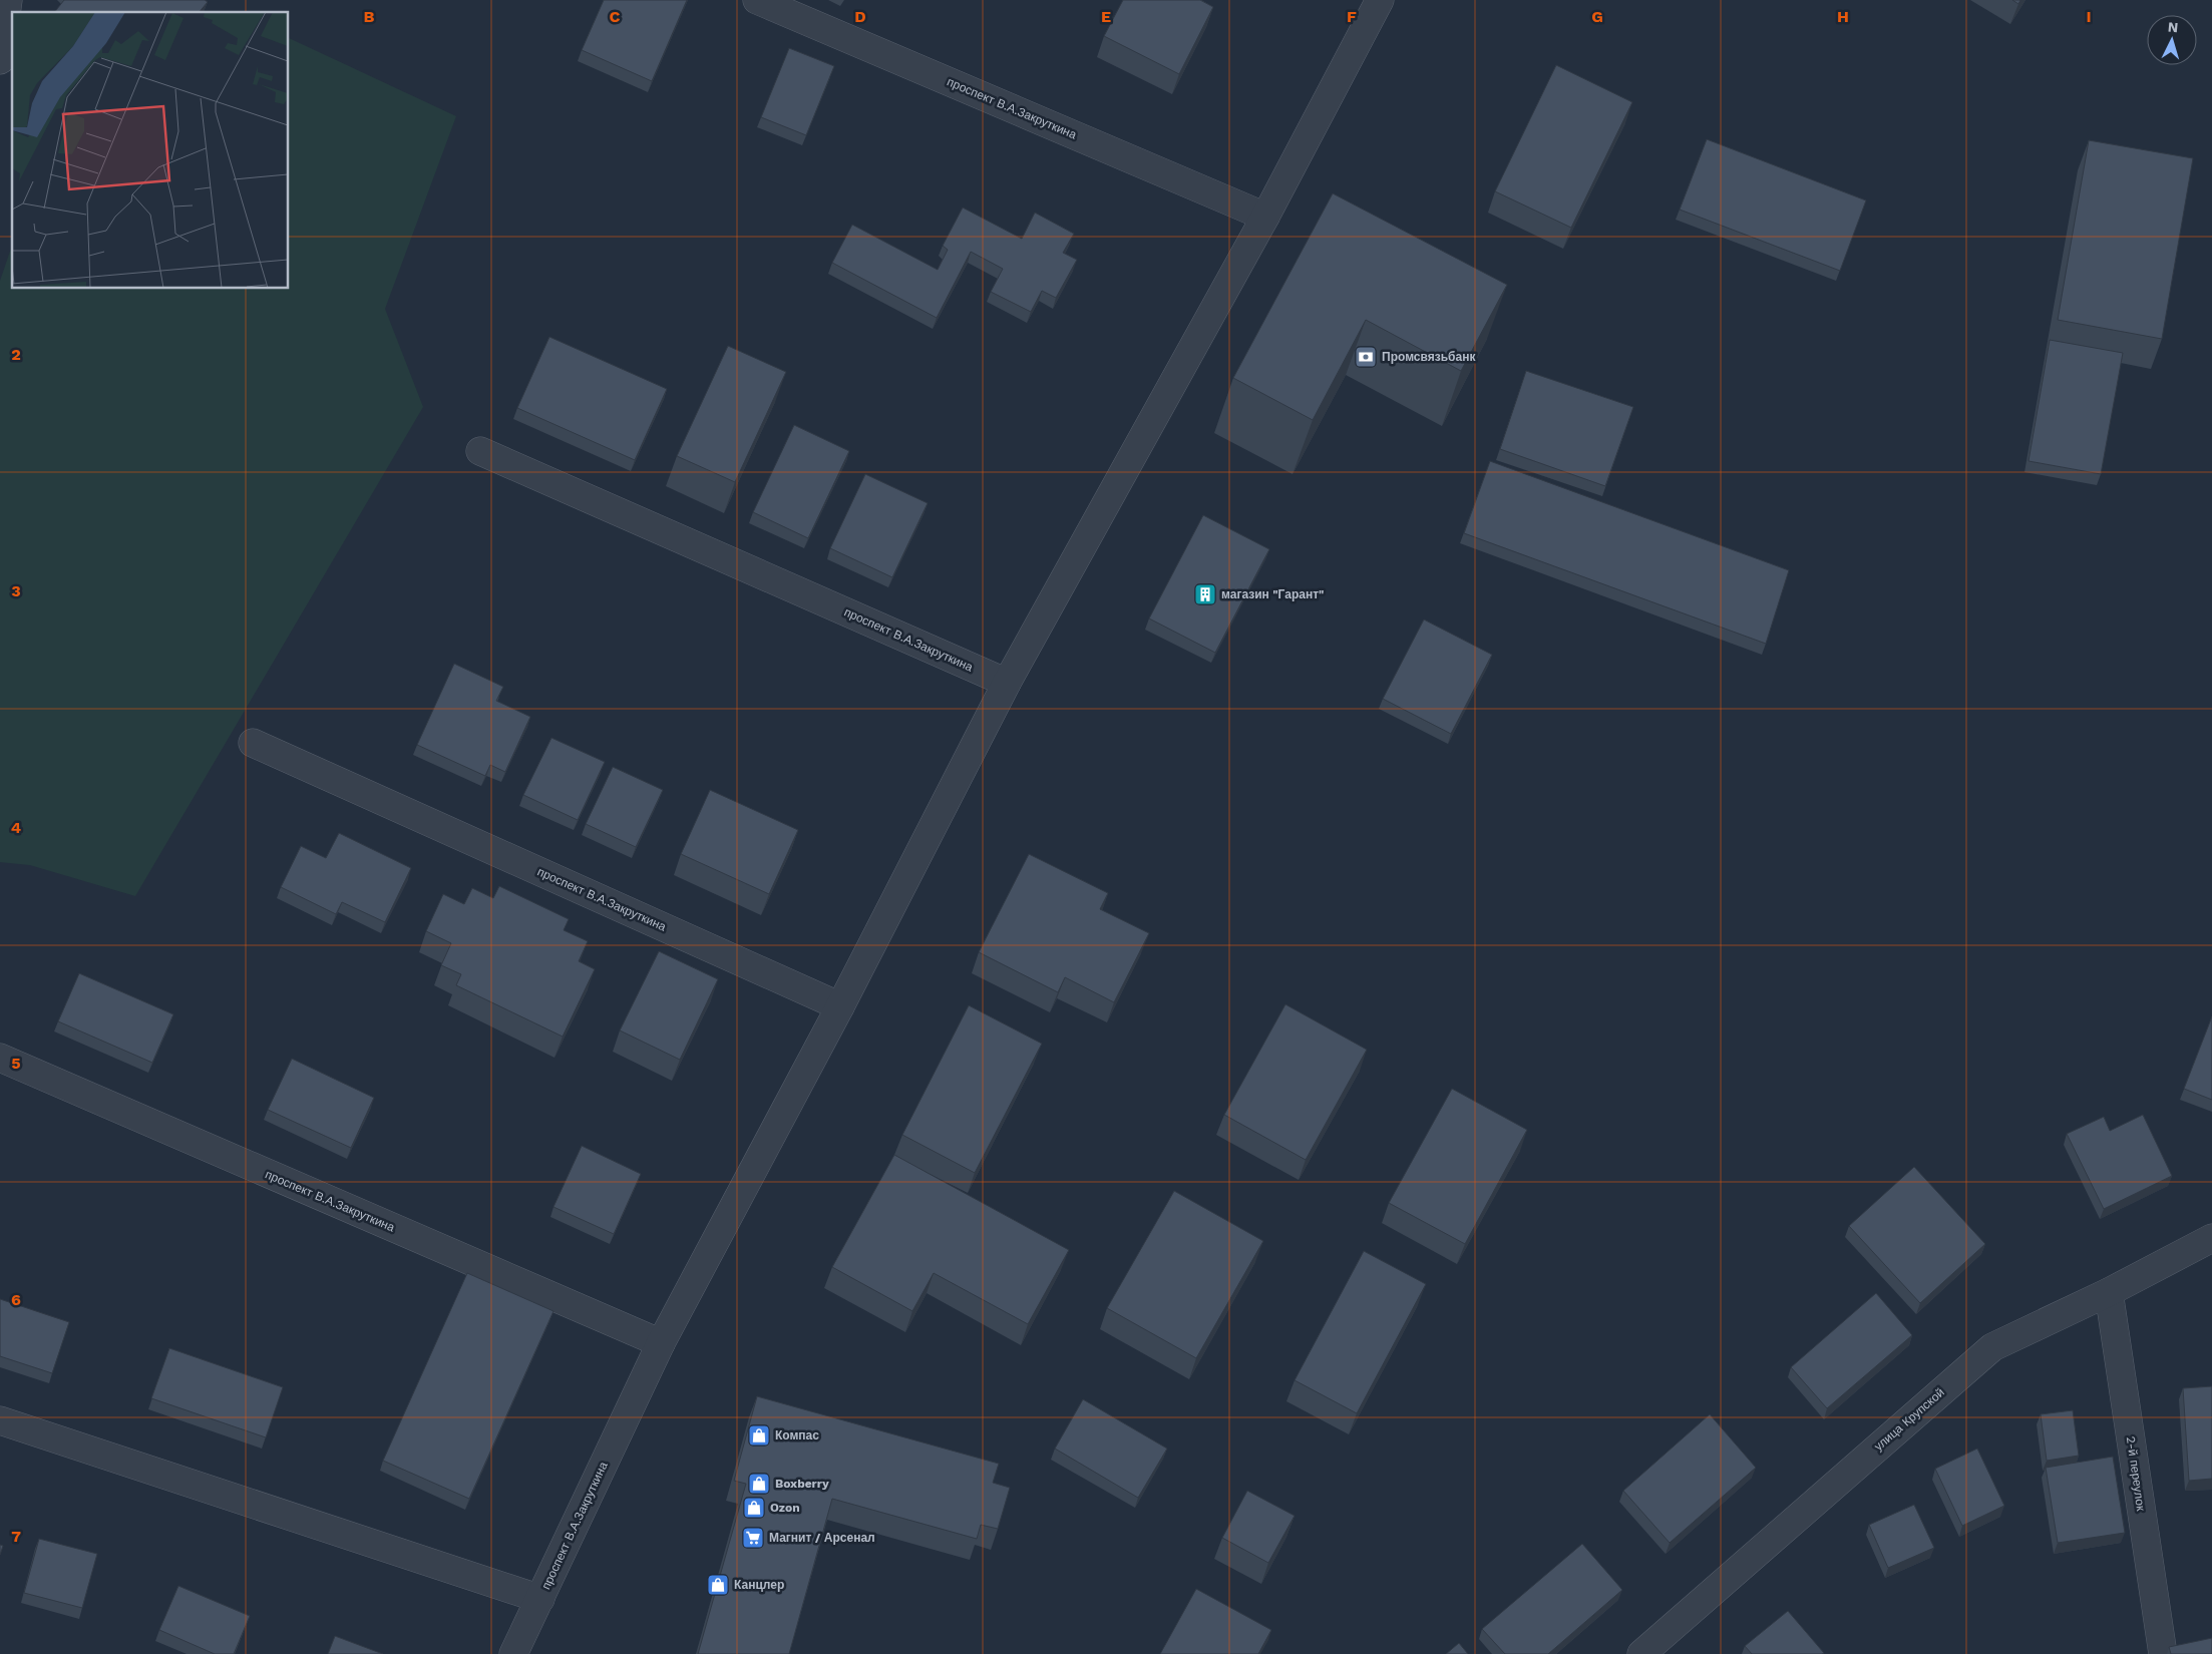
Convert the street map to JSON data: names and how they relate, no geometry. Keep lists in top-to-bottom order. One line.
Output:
{"streets":{"street":["проспект В.А.Закруткина","улица Крупской","2-й переулок"]},"crossings":[["улица Крупской","2-й переулок"]],"places":{"bank":["Промсвязьбанк"],"building":["магазин \"Гарант\""],"shop":["Компас","Boxberry","Ozon","Канцлер"],"supermarket":["Магнит / Арсенал"]},"north":"top","grid":{"columns":["B","C","D","E","F","G","H","I"],"rows":["2","3","4","5","6","7"]}}
